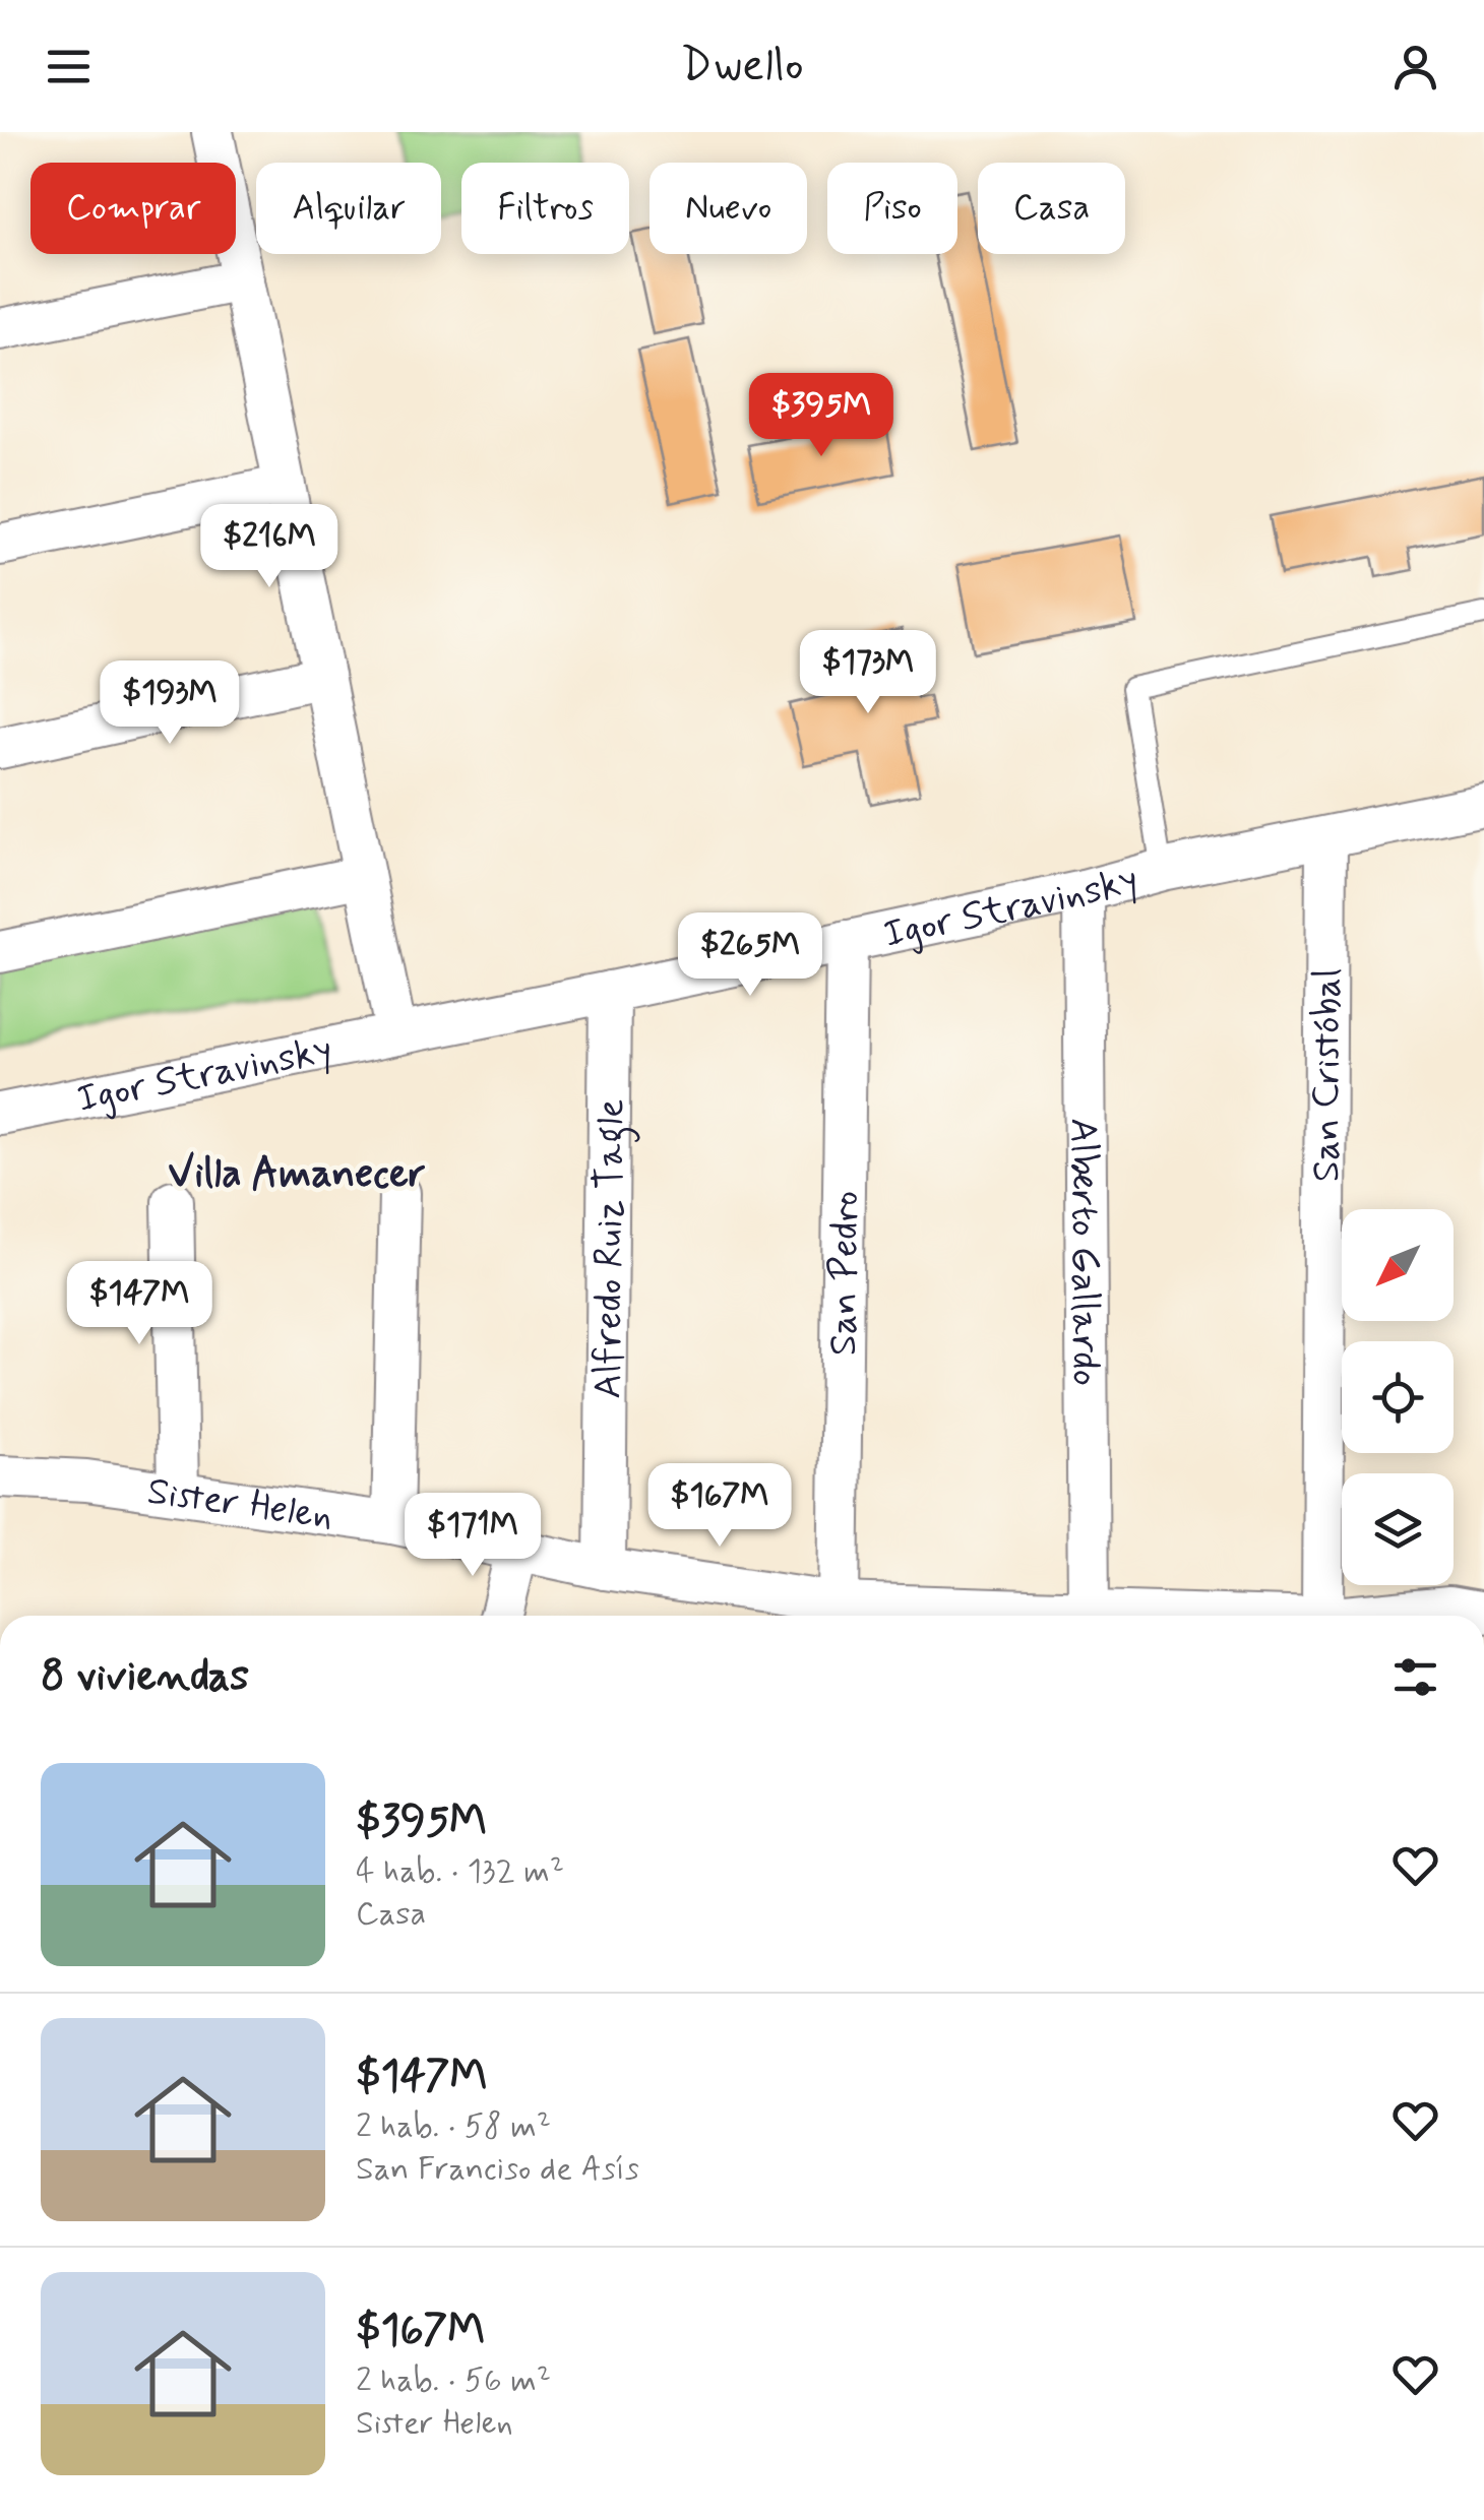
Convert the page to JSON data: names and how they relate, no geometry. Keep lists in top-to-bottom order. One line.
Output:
{"streets":{"street":["Igor Stravinsky","San Cristóbal","Alfredo Ruiz Tagle","Alberto Gallardo","San Pedro","Sister Helen"]},"crossings":[["Igor Stravinsky","San Cristóbal"],["Igor Stravinsky","Alfredo Ruiz Tagle"],["Igor Stravinsky","Alberto Gallardo"],["Igor Stravinsky","San Pedro"],["Alfredo Ruiz Tagle","Sister Helen"],["Alberto Gallardo","Sister Helen"],["San Pedro","Sister Helen"]],"districts":["Villa Amanecer"],"north":"bottom left","page":{"header":"Dwello","chip":["Comprar","Alquilar","Filtros","Nuevo","Piso","Casa"],"price":["$395M","$216M","$173M","$193M","$265M","$147M","$167M","$171M"],"heading":"8 viviendas","list":[{"name":"$395M","note":"4 hab. · 132 m² · Casa"},{"name":"$147M","note":"2 hab. · 58 m² · San Franciso de Asís"},{"name":"$167M","note":"2 hab. · 56 m² · Sister Helen"}]}}
